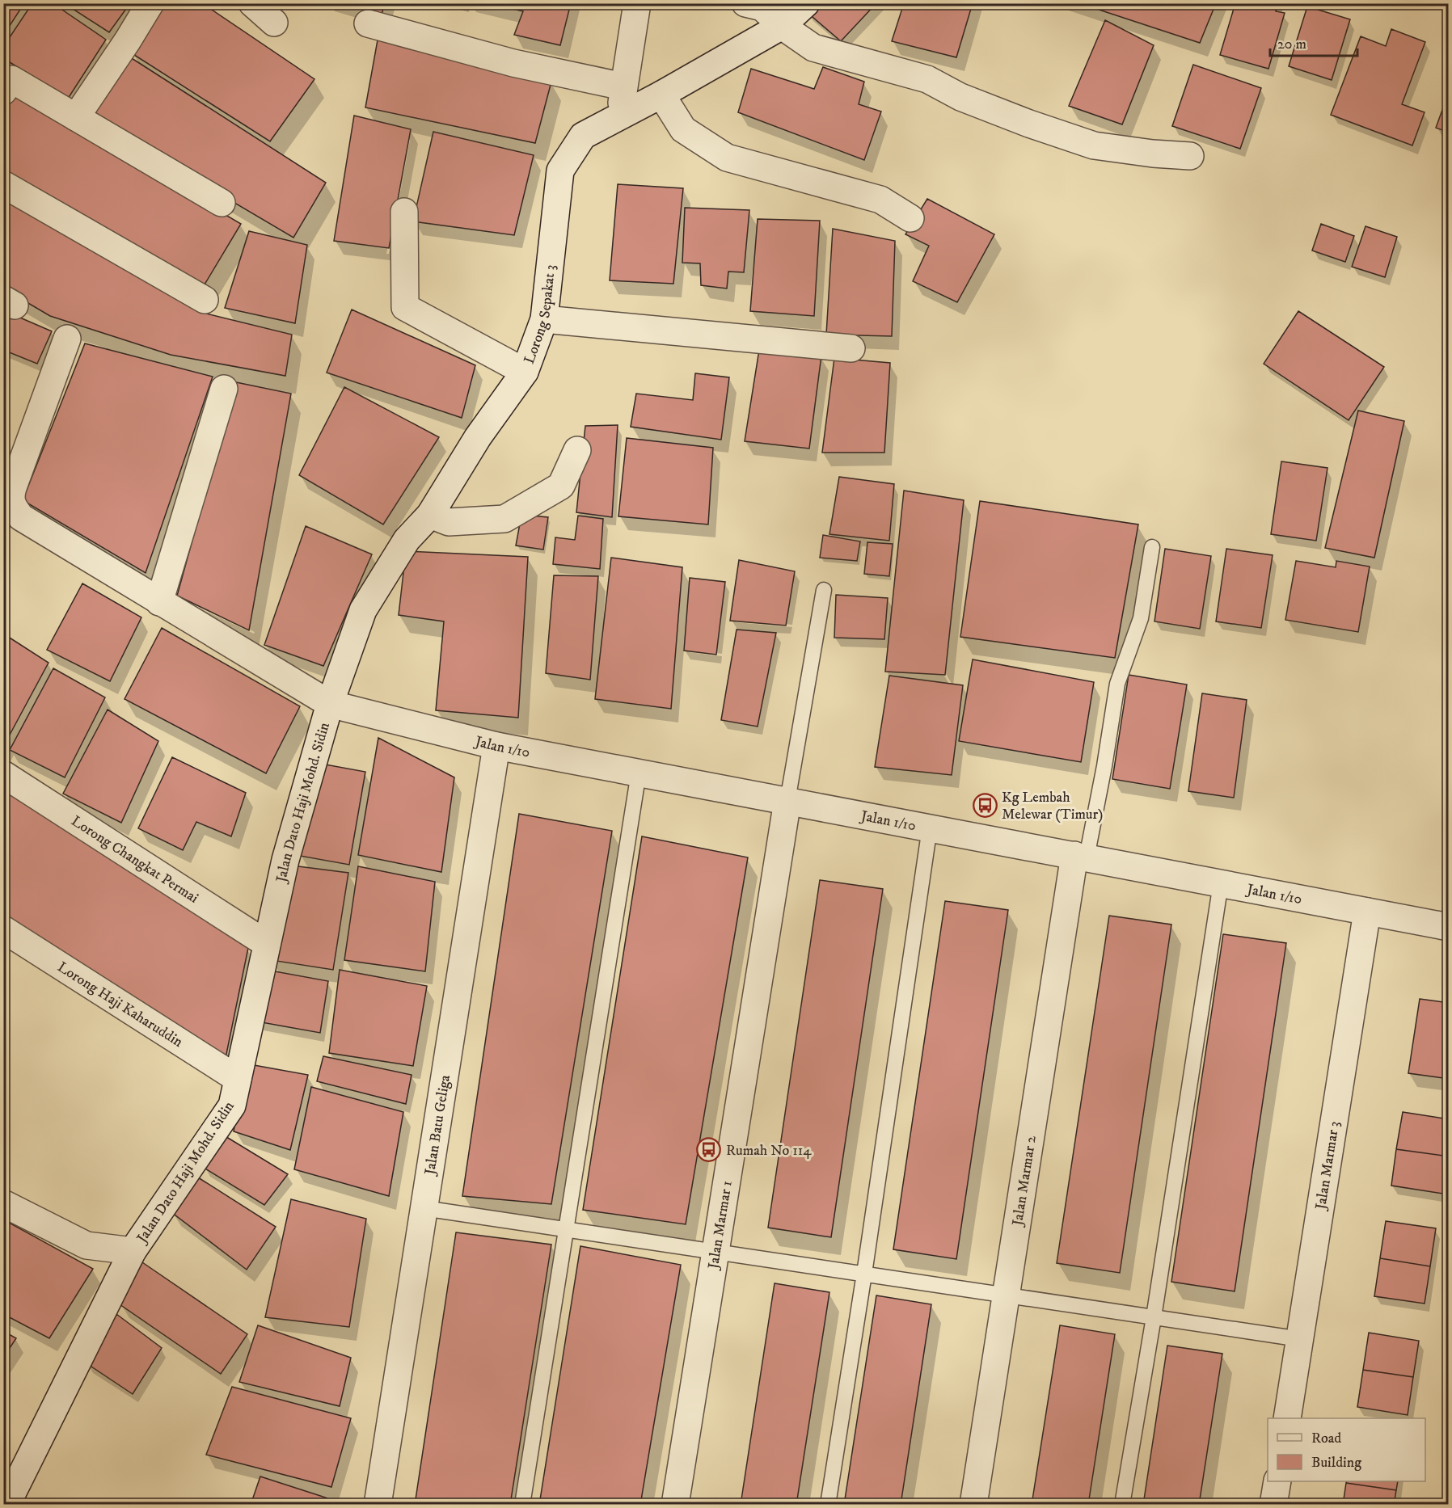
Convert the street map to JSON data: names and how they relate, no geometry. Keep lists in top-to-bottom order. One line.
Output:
{"streets":{"street":["Lorong Sepakat 3","Jalan 1/10","Jalan Dato Haji Mohd. Sidin","Lorong Changkat Permai","Lorong Haji Kaharuddin","Jalan Batu Geliga","Jalan Marmar 3","Jalan Marmar 2","Jalan Marmar 1"]},"crossings":[["Lorong Sepakat 3","Jalan 1/10"],["Lorong Sepakat 3","Jalan Dato Haji Mohd. Sidin"],["Jalan 1/10","Jalan Dato Haji Mohd. Sidin"],["Jalan 1/10","Jalan Batu Geliga"],["Jalan 1/10","Jalan Marmar 3"],["Jalan 1/10","Jalan Marmar 2"],["Jalan 1/10","Jalan Marmar 1"],["Jalan Dato Haji Mohd. Sidin","Lorong Changkat Permai"],["Jalan Dato Haji Mohd. Sidin","Lorong Haji Kaharuddin"]],"places":{"bus stop":["Kg Lembah Melewar (Timur)","Rumah No 114"]},"legend":["Road","Building"],"scale_bar":"20 m"}
